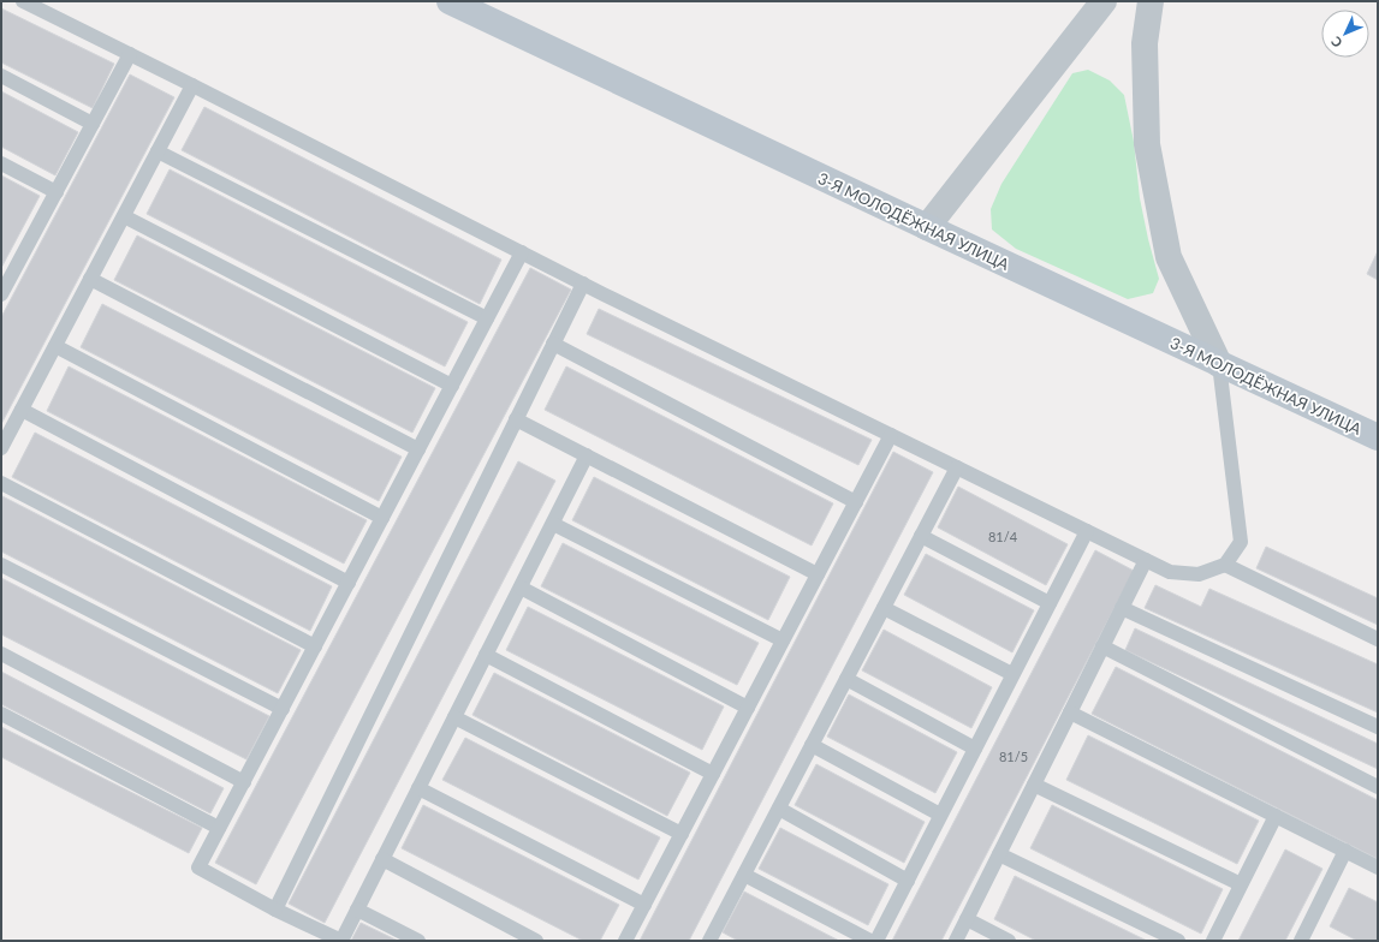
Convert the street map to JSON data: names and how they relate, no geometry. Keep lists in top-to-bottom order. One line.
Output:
{"streets":{"main road":["3-Я МОЛОДЁЖНАЯ УЛИЦА"]},"house_numbers":["81/4","81/5"],"north":"bottom left"}
